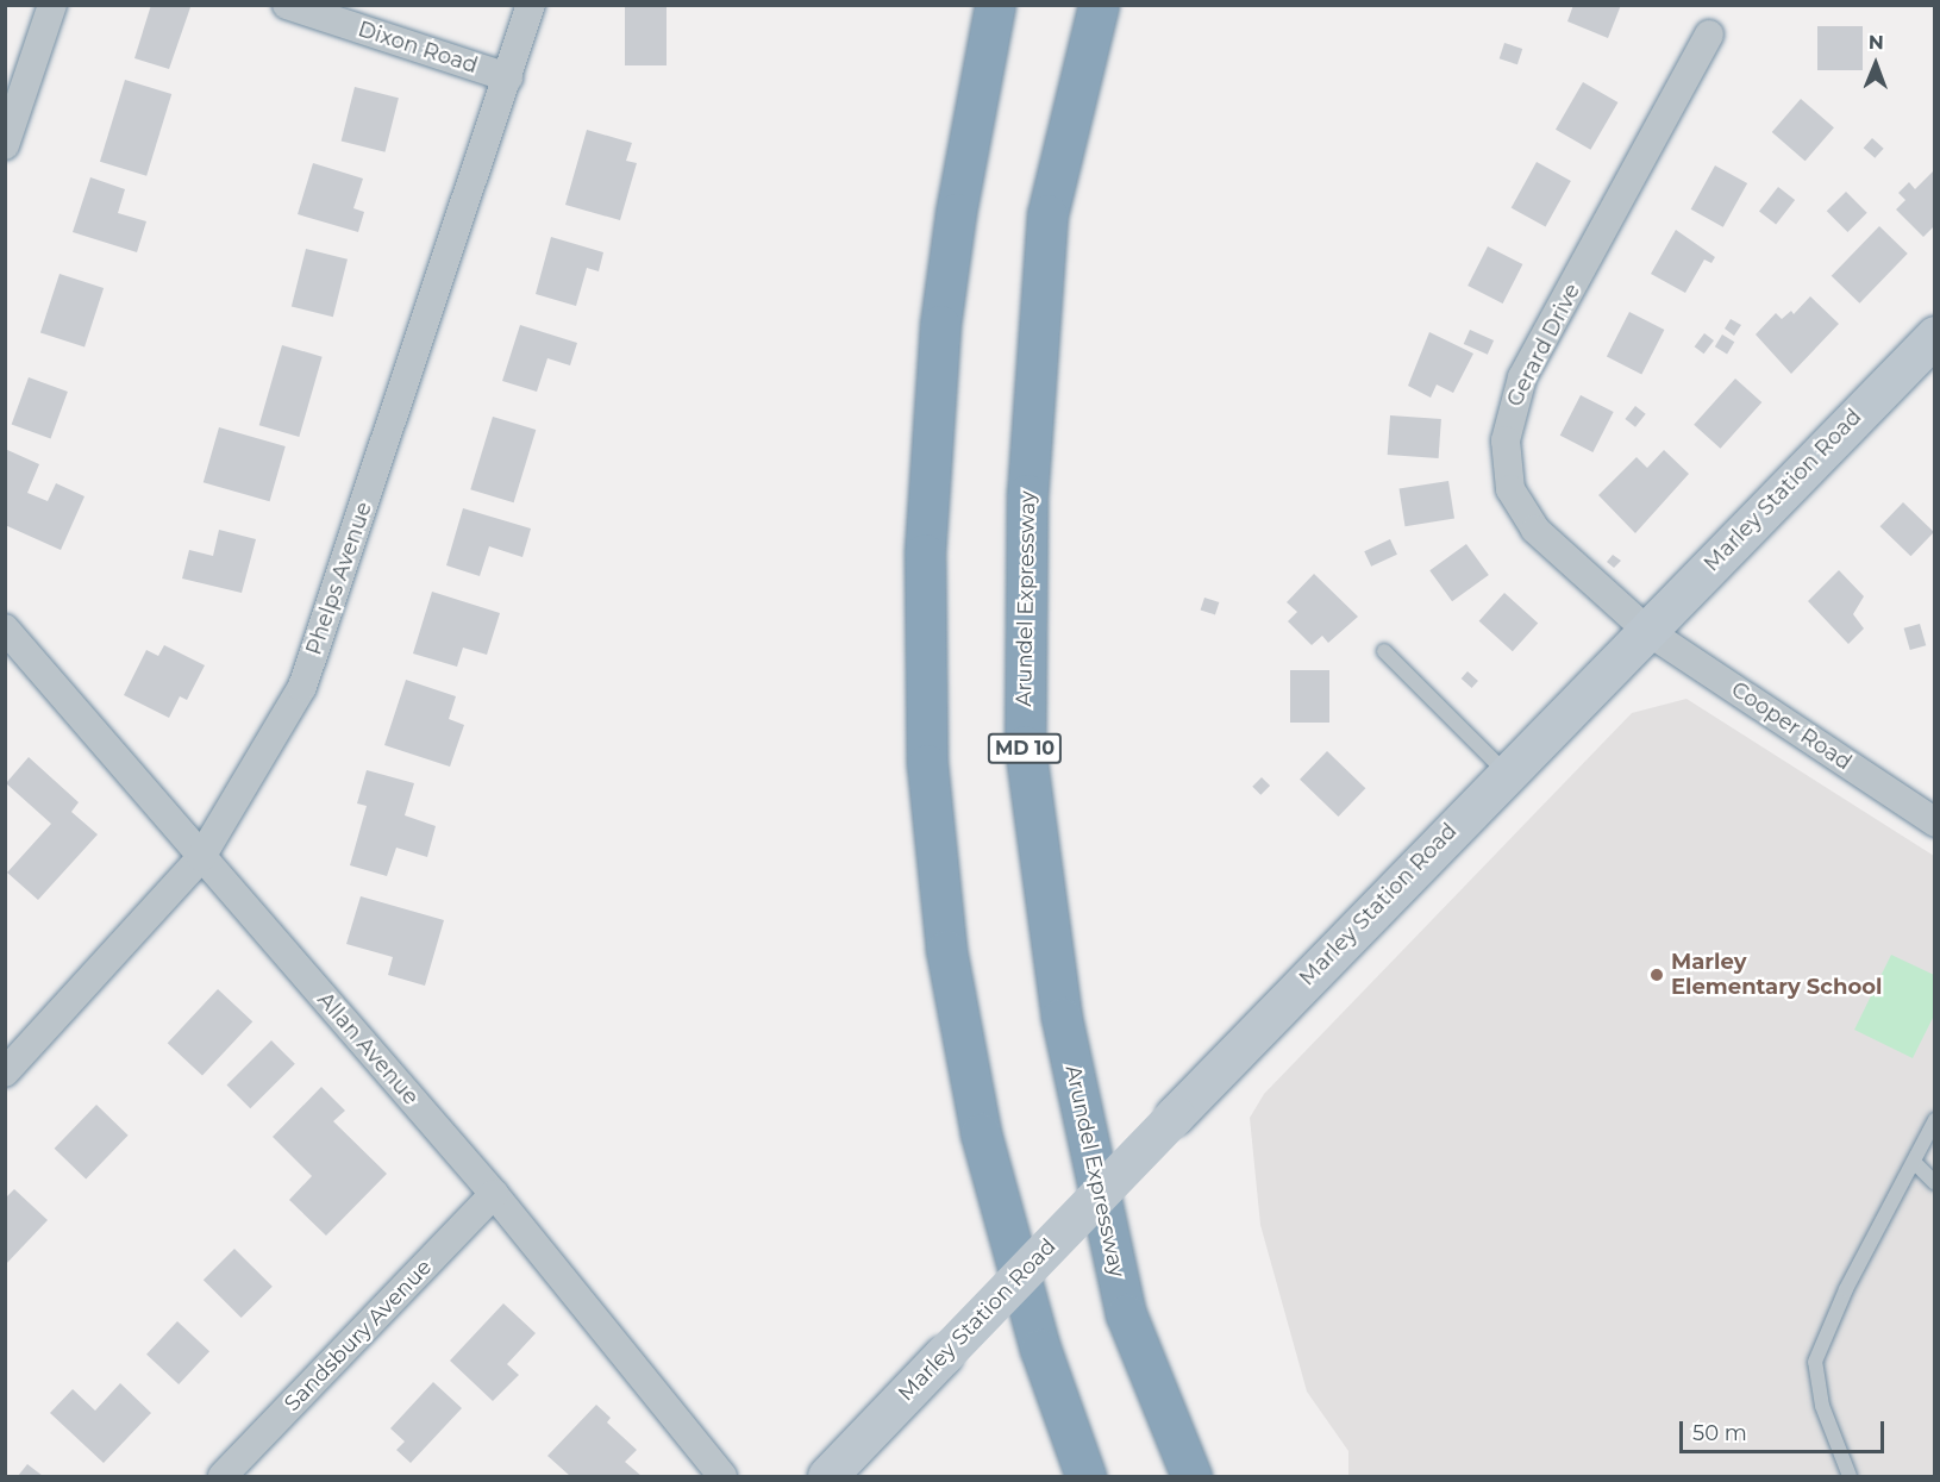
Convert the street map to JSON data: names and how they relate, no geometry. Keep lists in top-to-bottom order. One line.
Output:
{"streets":{"highway":["Arundel Expressway","MD 10"],"main road":["Marley Station Road"],"street":["Dixon Road","Gerard Drive","Phelps Avenue","Cooper Road","Allan Avenue","Sandsbury Avenue"]},"crossings":[["Dixon Road","Phelps Avenue"],["Gerard Drive","Marley Station Road"],["Gerard Drive","Cooper Road"],["Marley Station Road","Cooper Road"],["Phelps Avenue","Allan Avenue"],["Allan Avenue","Sandsbury Avenue"]],"places":["Marley Elementary School"],"scale_bar":"50 m","north":"top"}
